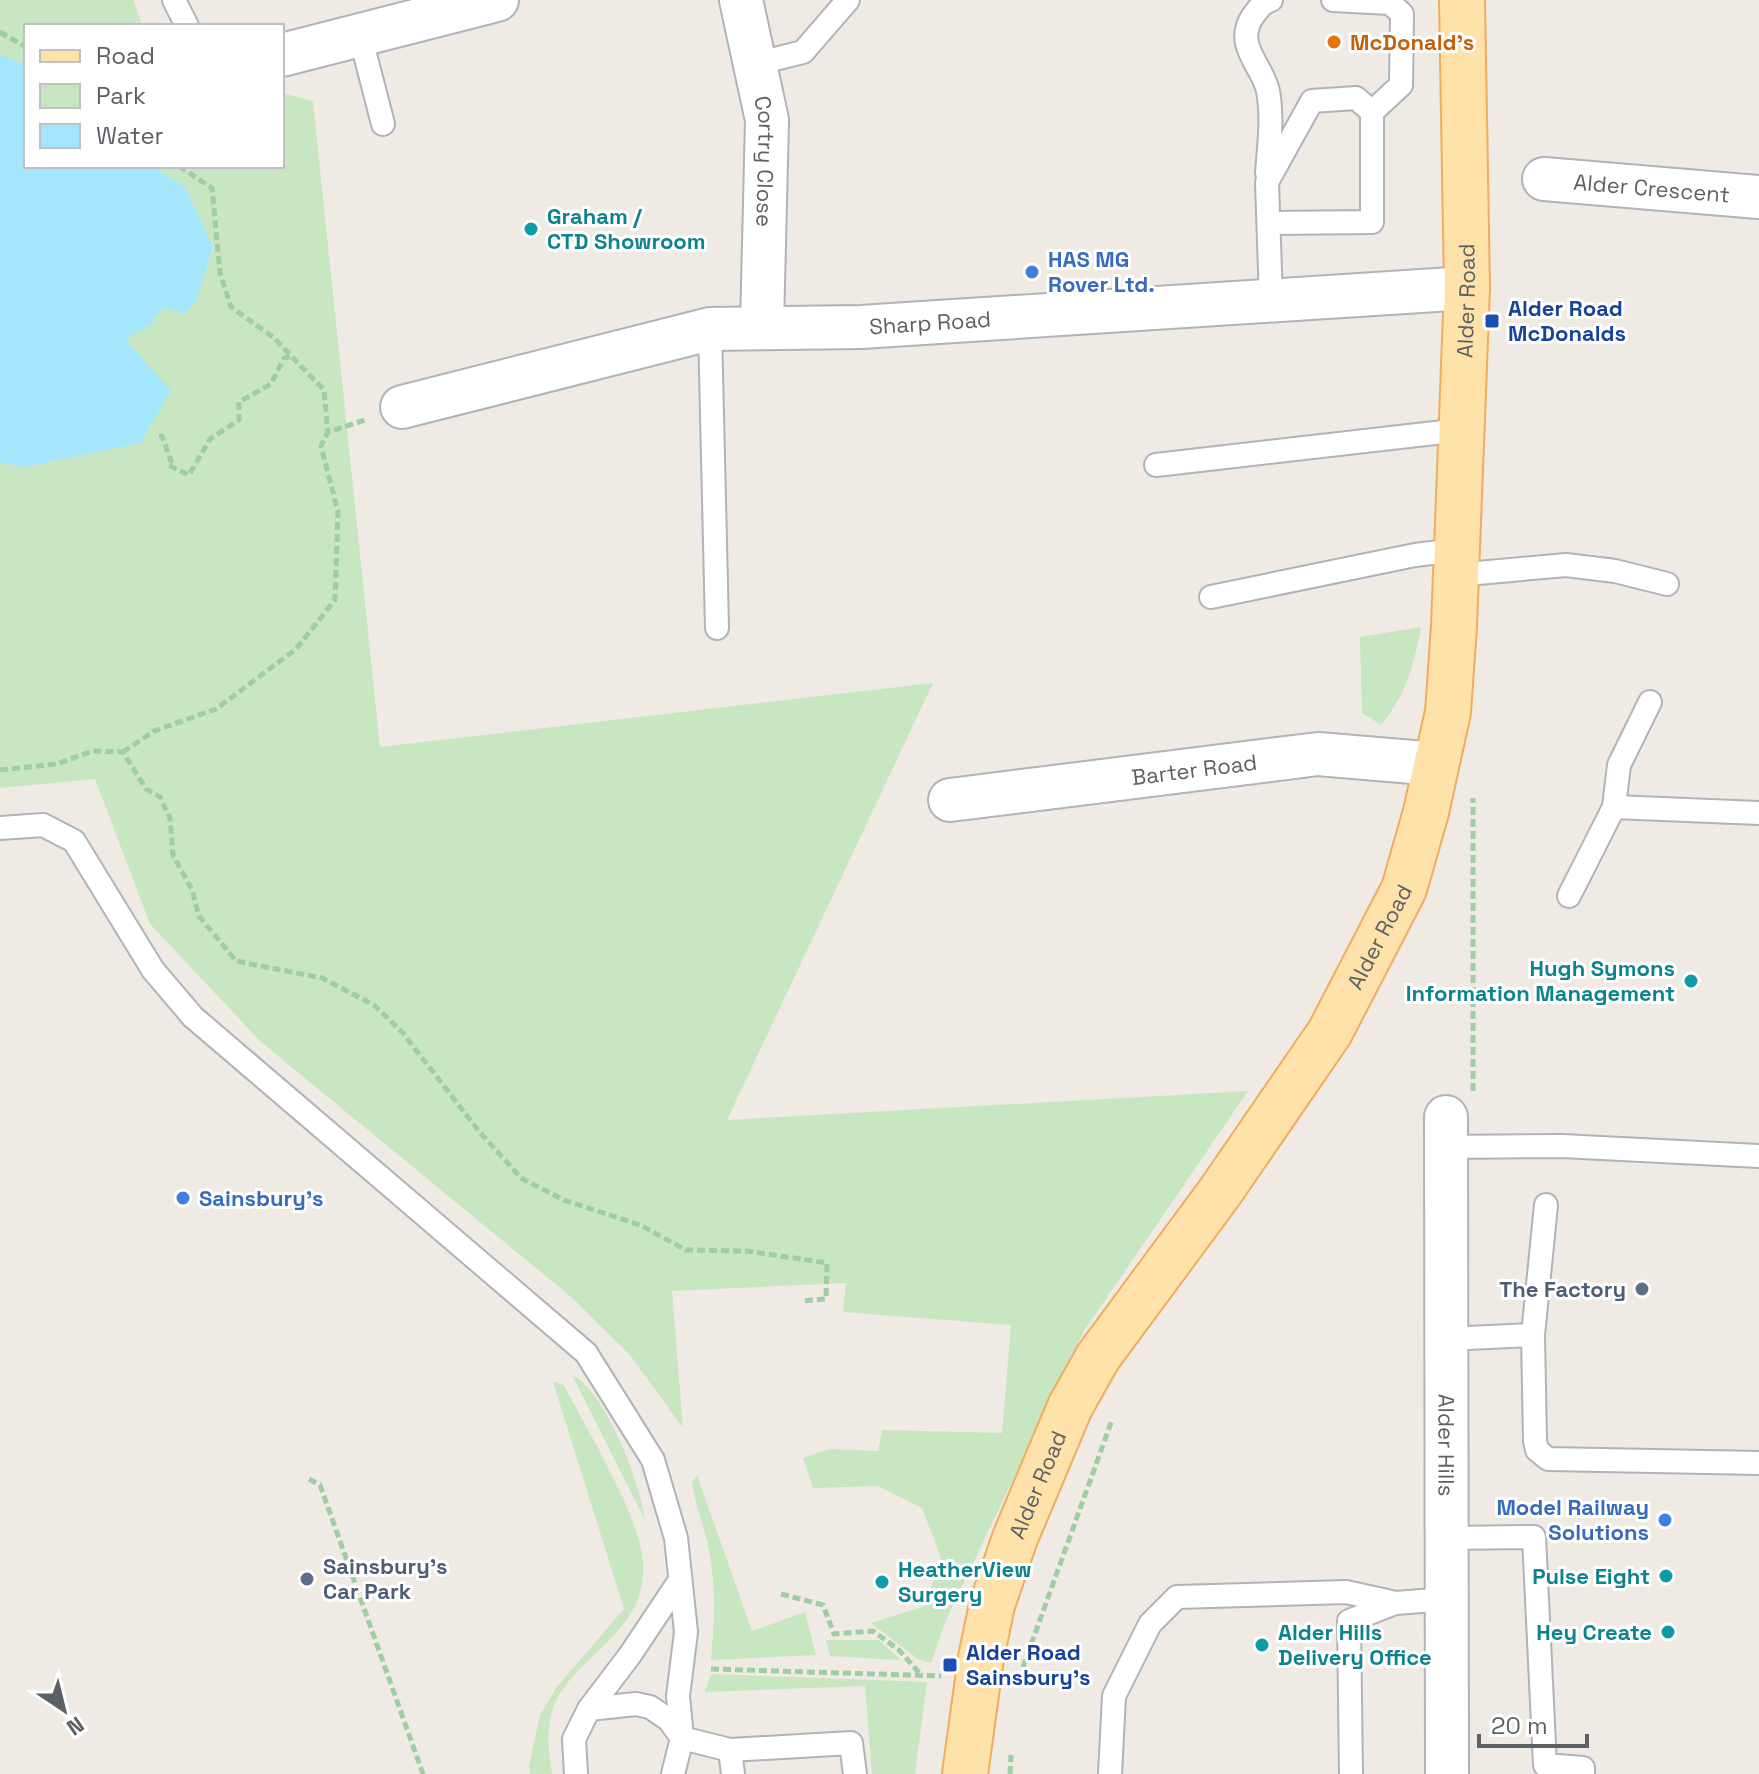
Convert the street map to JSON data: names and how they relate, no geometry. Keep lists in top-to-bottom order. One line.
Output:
{"streets":{"main road":["Alder Road"],"street":["Cortry Close","Alder Crescent","Sharp Road","Barter Road","Alder Hills"]},"crossings":[["Cortry Close","Sharp Road"],["Alder Road","Sharp Road"],["Alder Road","Barter Road"]],"places":{"other":["McDonald's","Graham / CTD Showroom","HAS MG Rover Ltd.","Hugh Symons Information Management","Sainsbury's","The Factory","Model Railway Solutions","Pulse Eight","Sainsbury's Car Park","HeatherView Surgery","Hey Create","Alder Hills Delivery Office"],"transit":["Alder Road McDonalds","Alder Road Sainsbury's"]},"legend":["Road","Park","Water"],"scale_bar":"20 m","north":"bottom right"}
